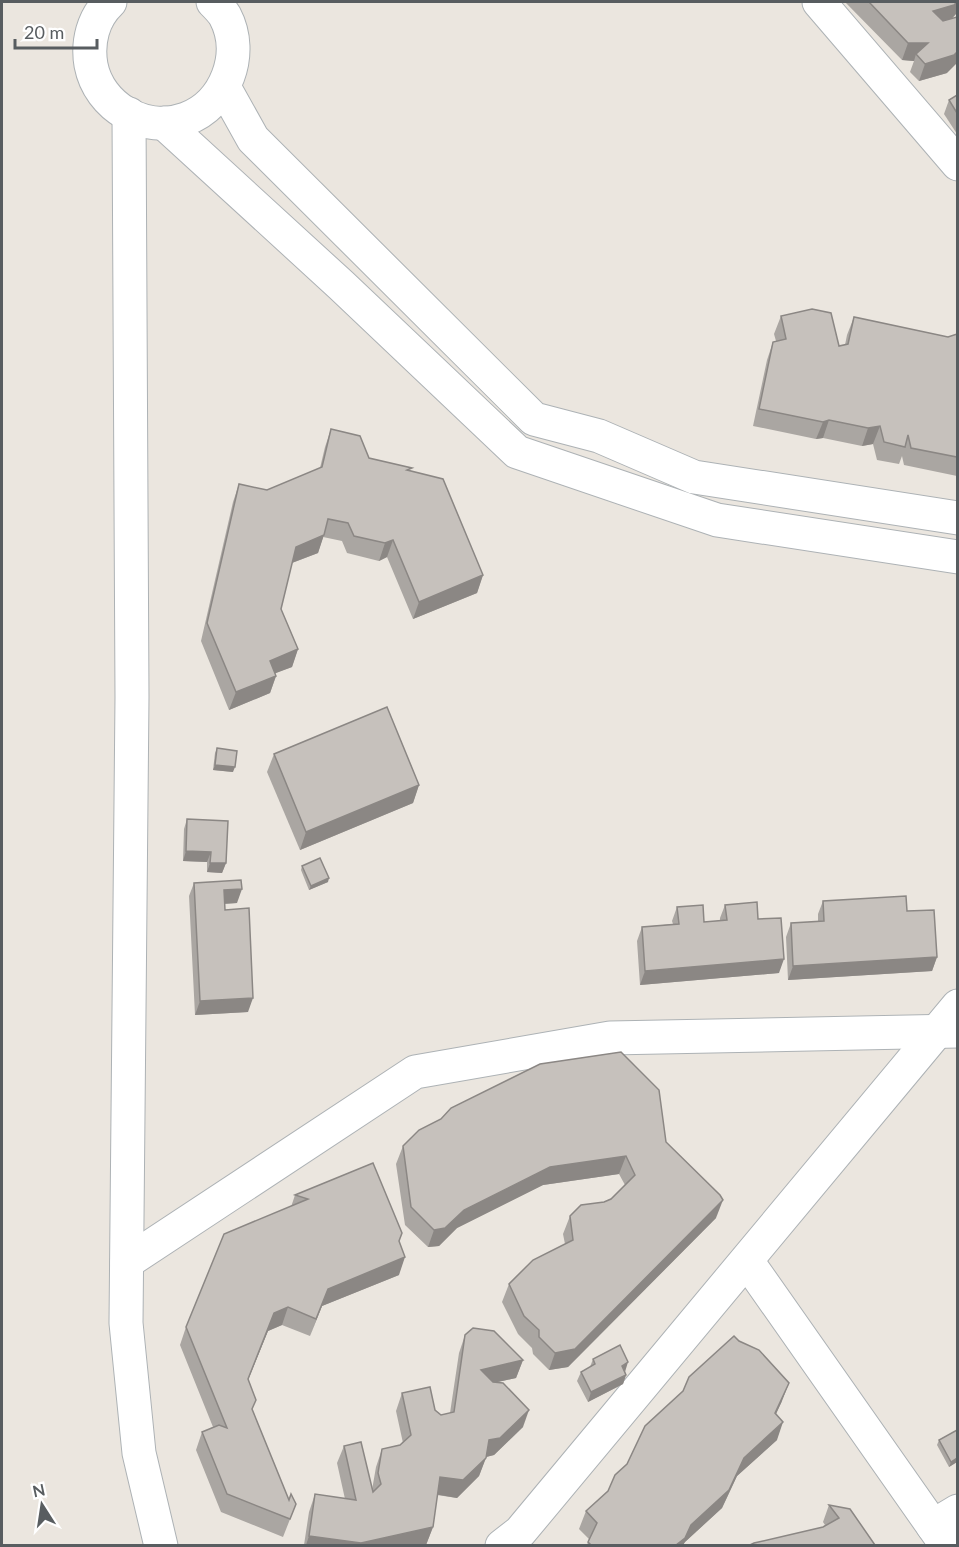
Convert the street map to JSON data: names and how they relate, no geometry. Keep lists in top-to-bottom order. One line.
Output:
{"scale_bar":"20 m","north":"top"}
